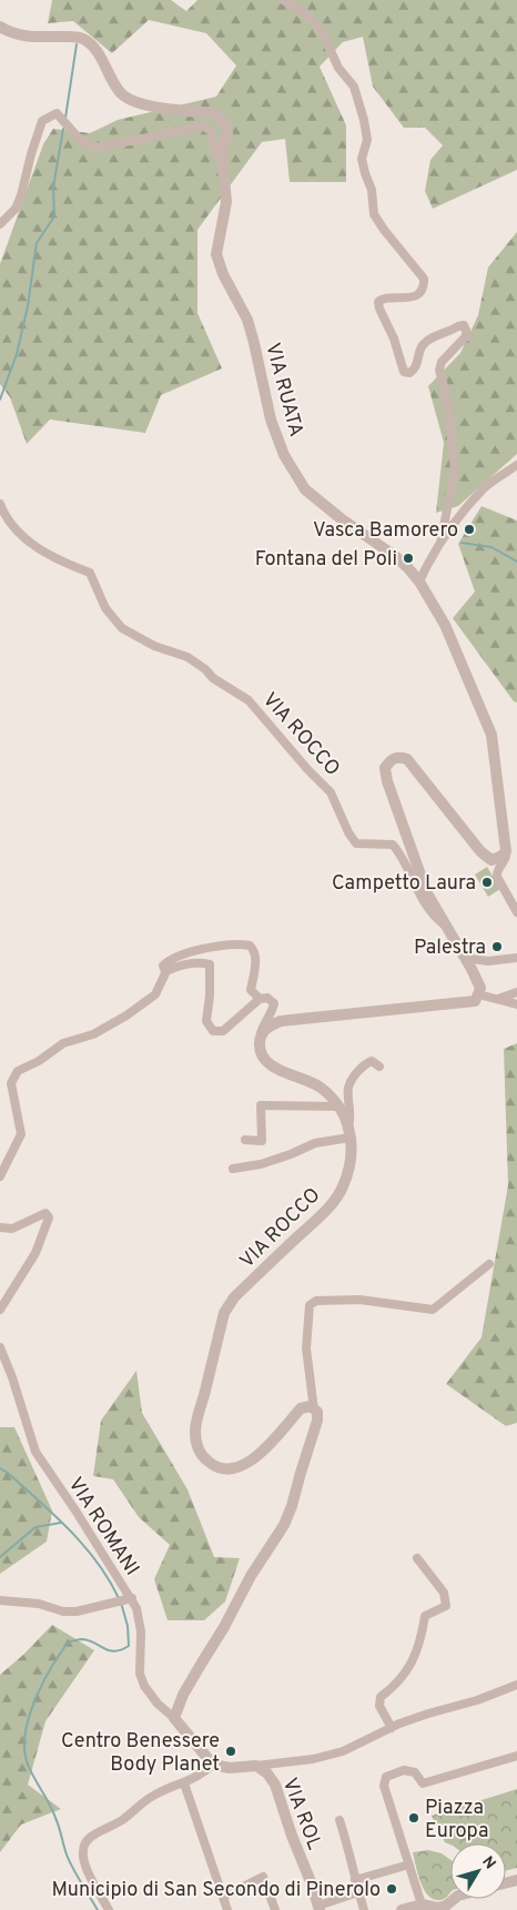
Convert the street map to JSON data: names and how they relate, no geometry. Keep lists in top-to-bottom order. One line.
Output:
{"streets":{"street":["VIA RUATA","VIA ROCCO","VIA ROMANI","VIA ROL"]},"crossings":[["VIA RUATA","VIA ROCCO"]],"places":["Vasca Bamorero","Fontana del Poli","Campetto Laura","Palestra","Centro Benessere Body Planet","Piazza Europa","Municipio di San Secondo di Pinerolo"],"north":"top right"}
